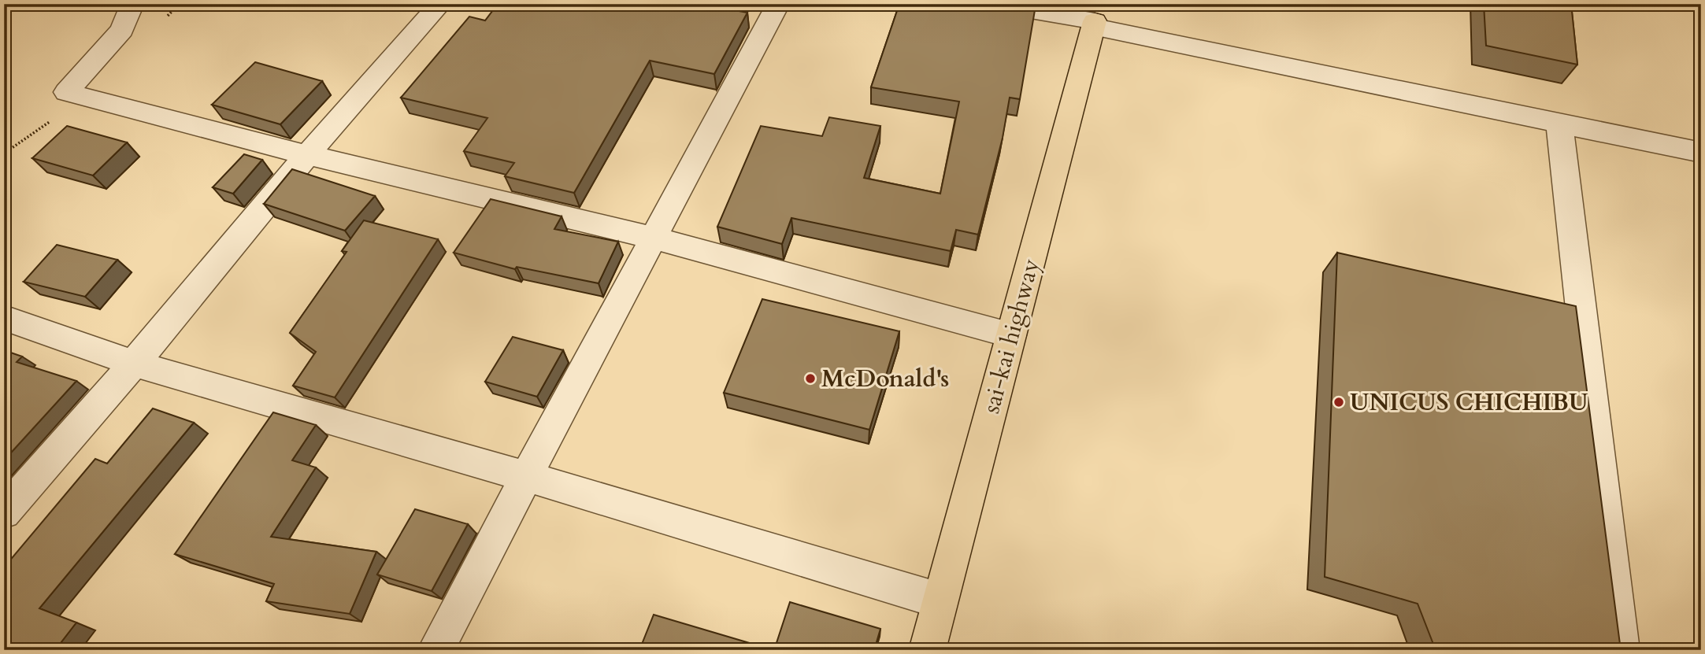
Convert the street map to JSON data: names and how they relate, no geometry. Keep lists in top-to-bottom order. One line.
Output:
{"streets":{"highway":["sai-kai highway"]},"places":["McDonald's","UNICUS CHICHIBU"]}
